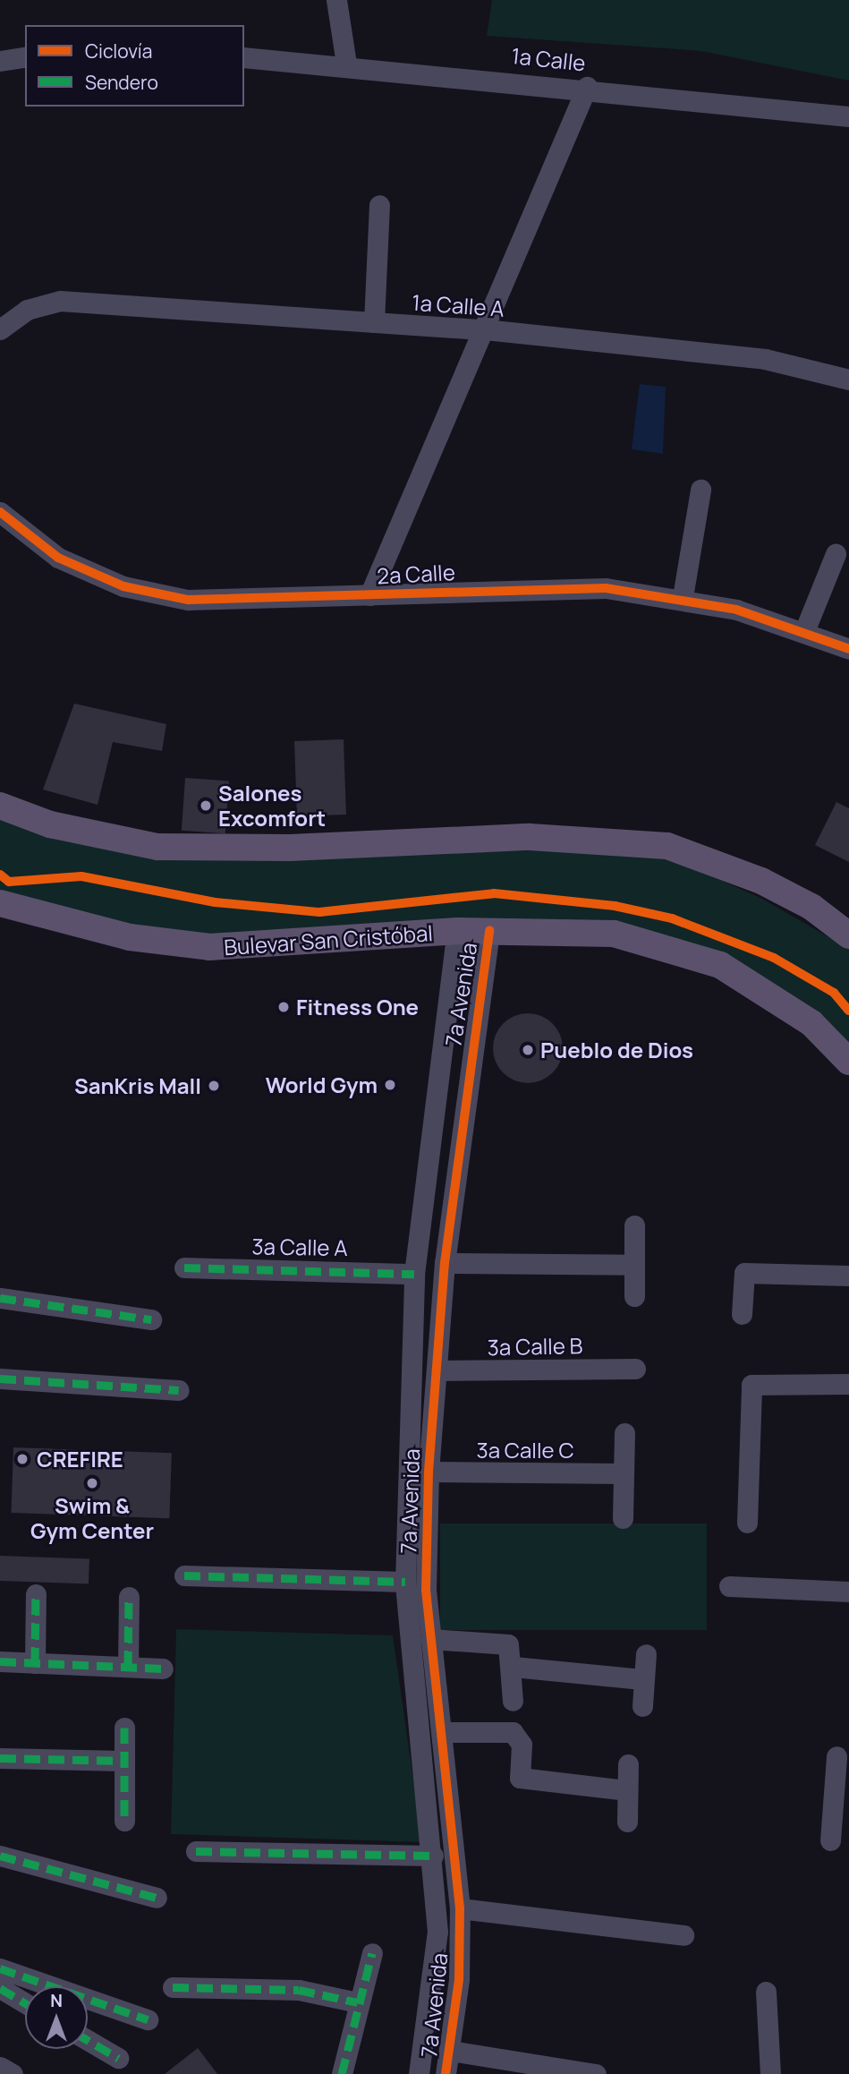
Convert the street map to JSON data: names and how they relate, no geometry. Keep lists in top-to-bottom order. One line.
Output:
{"streets":{"main road":["Bulevar San Cristóbal"],"street":["1a Calle","1a Calle A","2a Calle","7a Avenida","3a Calle A","3a Calle B","3a Calle C"]},"crossings":[["Bulevar San Cristóbal","7a Avenida"],["7a Avenida","3a Calle A"],["7a Avenida","3a Calle B"],["7a Avenida","3a Calle C"]],"places":["Salones Excomfort","Fitness One","Pueblo de Dios","World Gym","SanKris Mall","CREFIRE","Swim & Gym Center"],"legend":["Ciclovía","Sendero"],"north":"top"}
